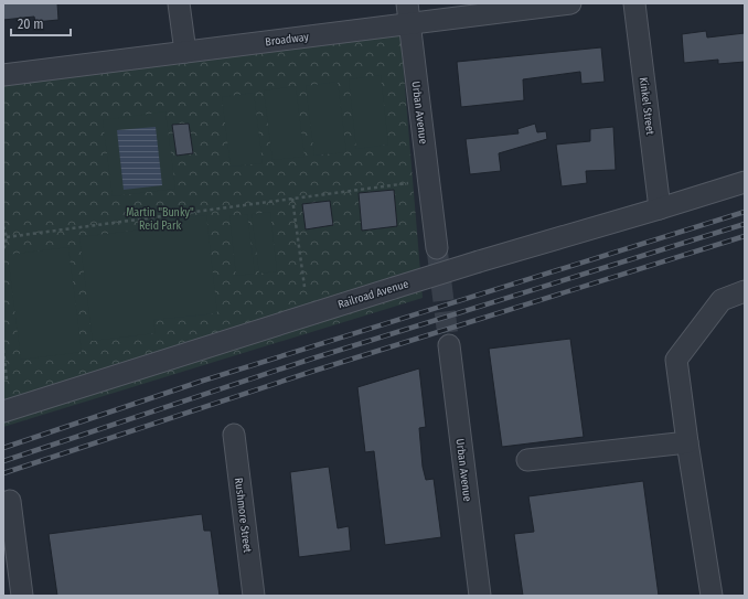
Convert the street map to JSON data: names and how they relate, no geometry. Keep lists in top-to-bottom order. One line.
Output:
{"streets":{"street":["Broadway","Kinkel Street","Urban Avenue","Railroad Avenue","Rushmore Street"]},"crossings":[["Broadway","Urban Avenue"],["Kinkel Street","Railroad Avenue"]],"parks":["Martin \"Bunky\" Reid Park"],"scale_bar":"20 m"}
